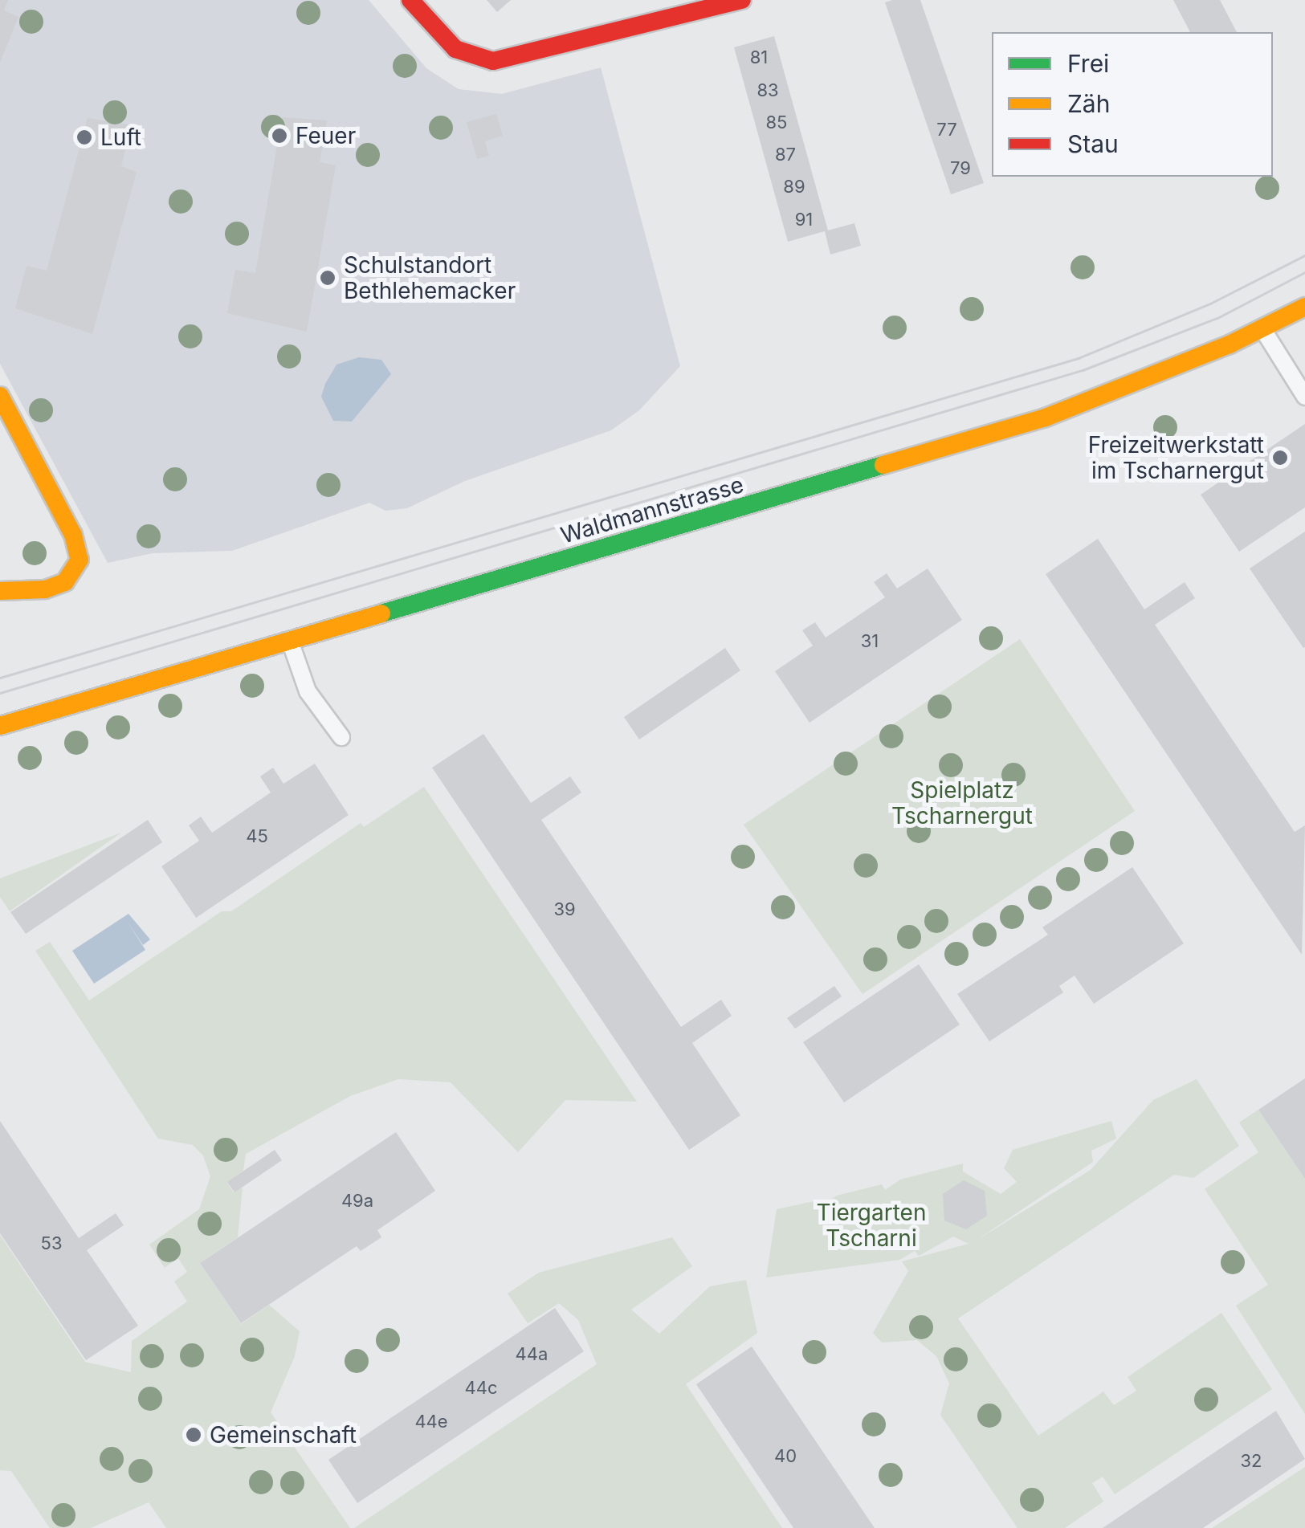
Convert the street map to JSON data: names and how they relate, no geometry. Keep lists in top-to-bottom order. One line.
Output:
{"streets":{"street":["Waldmannstrasse"]},"parks":["Spielplatz Tscharnergut","Tiergarten Tscharni"],"places":["Feuer","Luft","Schulstandort Bethlehemacker","Freizeitwerkstatt im Tscharnergut","Gemeinschaft"],"house_numbers":["81","83","85","77","87","79","89","91","31","45","39","49a","53","44a","44c","44e","40","32"],"legend":["Frei","Zäh","Stau"]}
